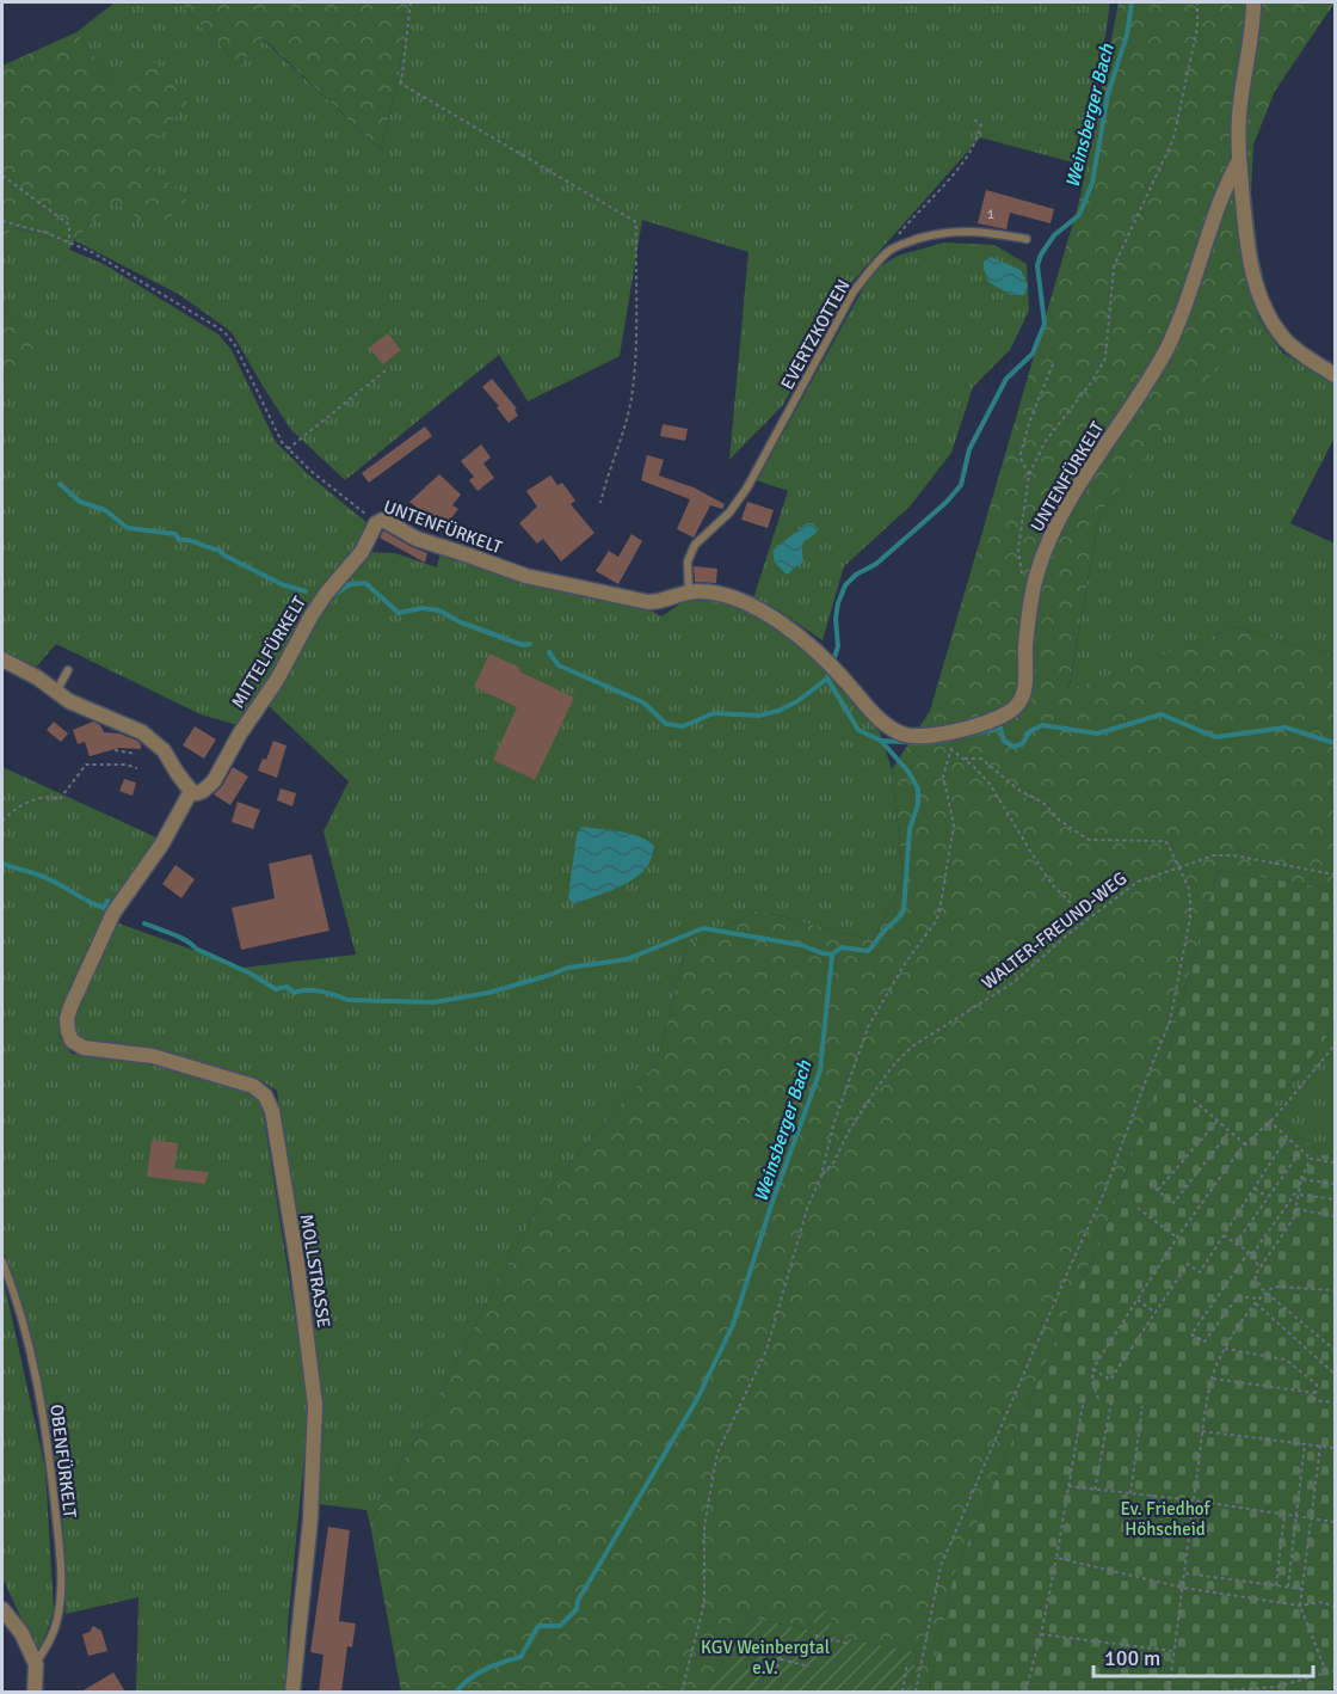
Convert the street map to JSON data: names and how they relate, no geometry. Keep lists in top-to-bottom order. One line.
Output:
{"streets":{"street":["UNTENFÜRKELT","MITTELFÜRKELT","MOLLSTRASSE"],"lane":["EVERTZKOTTEN","OBENFÜRKELT"],"path":["WALTER-FREUND-WEG"]},"crossings":[["EVERTZKOTTEN","UNTENFÜRKELT"],["UNTENFÜRKELT","MITTELFÜRKELT"],["MITTELFÜRKELT","MOLLSTRASSE"]],"water":["Weinsberger Bach"],"parks":["Ev. Friedhof Höhscheid","KGV Weinbergtal e.V."],"house_numbers":["1"],"scale_bar":"100 m"}
